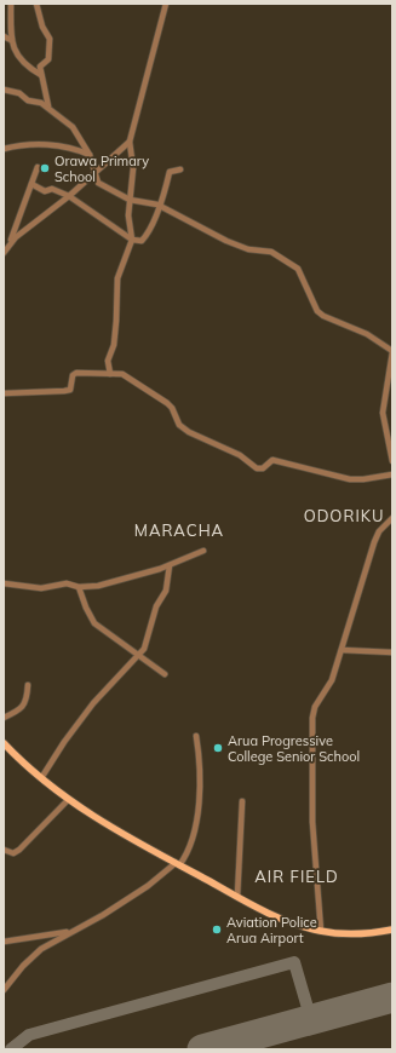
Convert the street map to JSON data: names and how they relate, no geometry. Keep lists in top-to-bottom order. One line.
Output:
{"districts":["ODORIKU","MARACHA","AIR FIELD"],"places":["Orawa Primary School","Arua Progressive College Senior School","Aviation Police Arua Airport"]}
